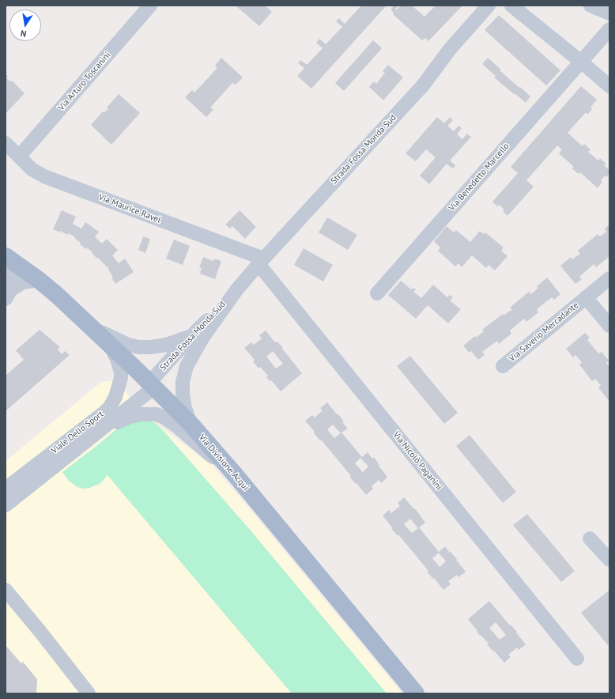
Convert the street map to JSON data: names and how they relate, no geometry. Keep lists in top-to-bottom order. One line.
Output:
{"streets":{"main road":["Via Divisione Acqui"],"street":["Via Arturo Toscanini","Strada Fossa Monda Sud","Via Benedetto Marcello","Via Maurice Ravel","Via Saverio Mercadante","Viale Dello Sport","Via Nicolò Paganini"]},"crossings":[["Via Arturo Toscanini","Via Maurice Ravel"],["Strada Fossa Monda Sud","Via Maurice Ravel"],["Strada Fossa Monda Sud","Viale Dello Sport"],["Strada Fossa Monda Sud","Via Nicolò Paganini"],["Strada Fossa Monda Sud","Via Divisione Acqui"],["Via Maurice Ravel","Via Nicolò Paganini"],["Viale Dello Sport","Via Divisione Acqui"]],"north":"bottom"}
